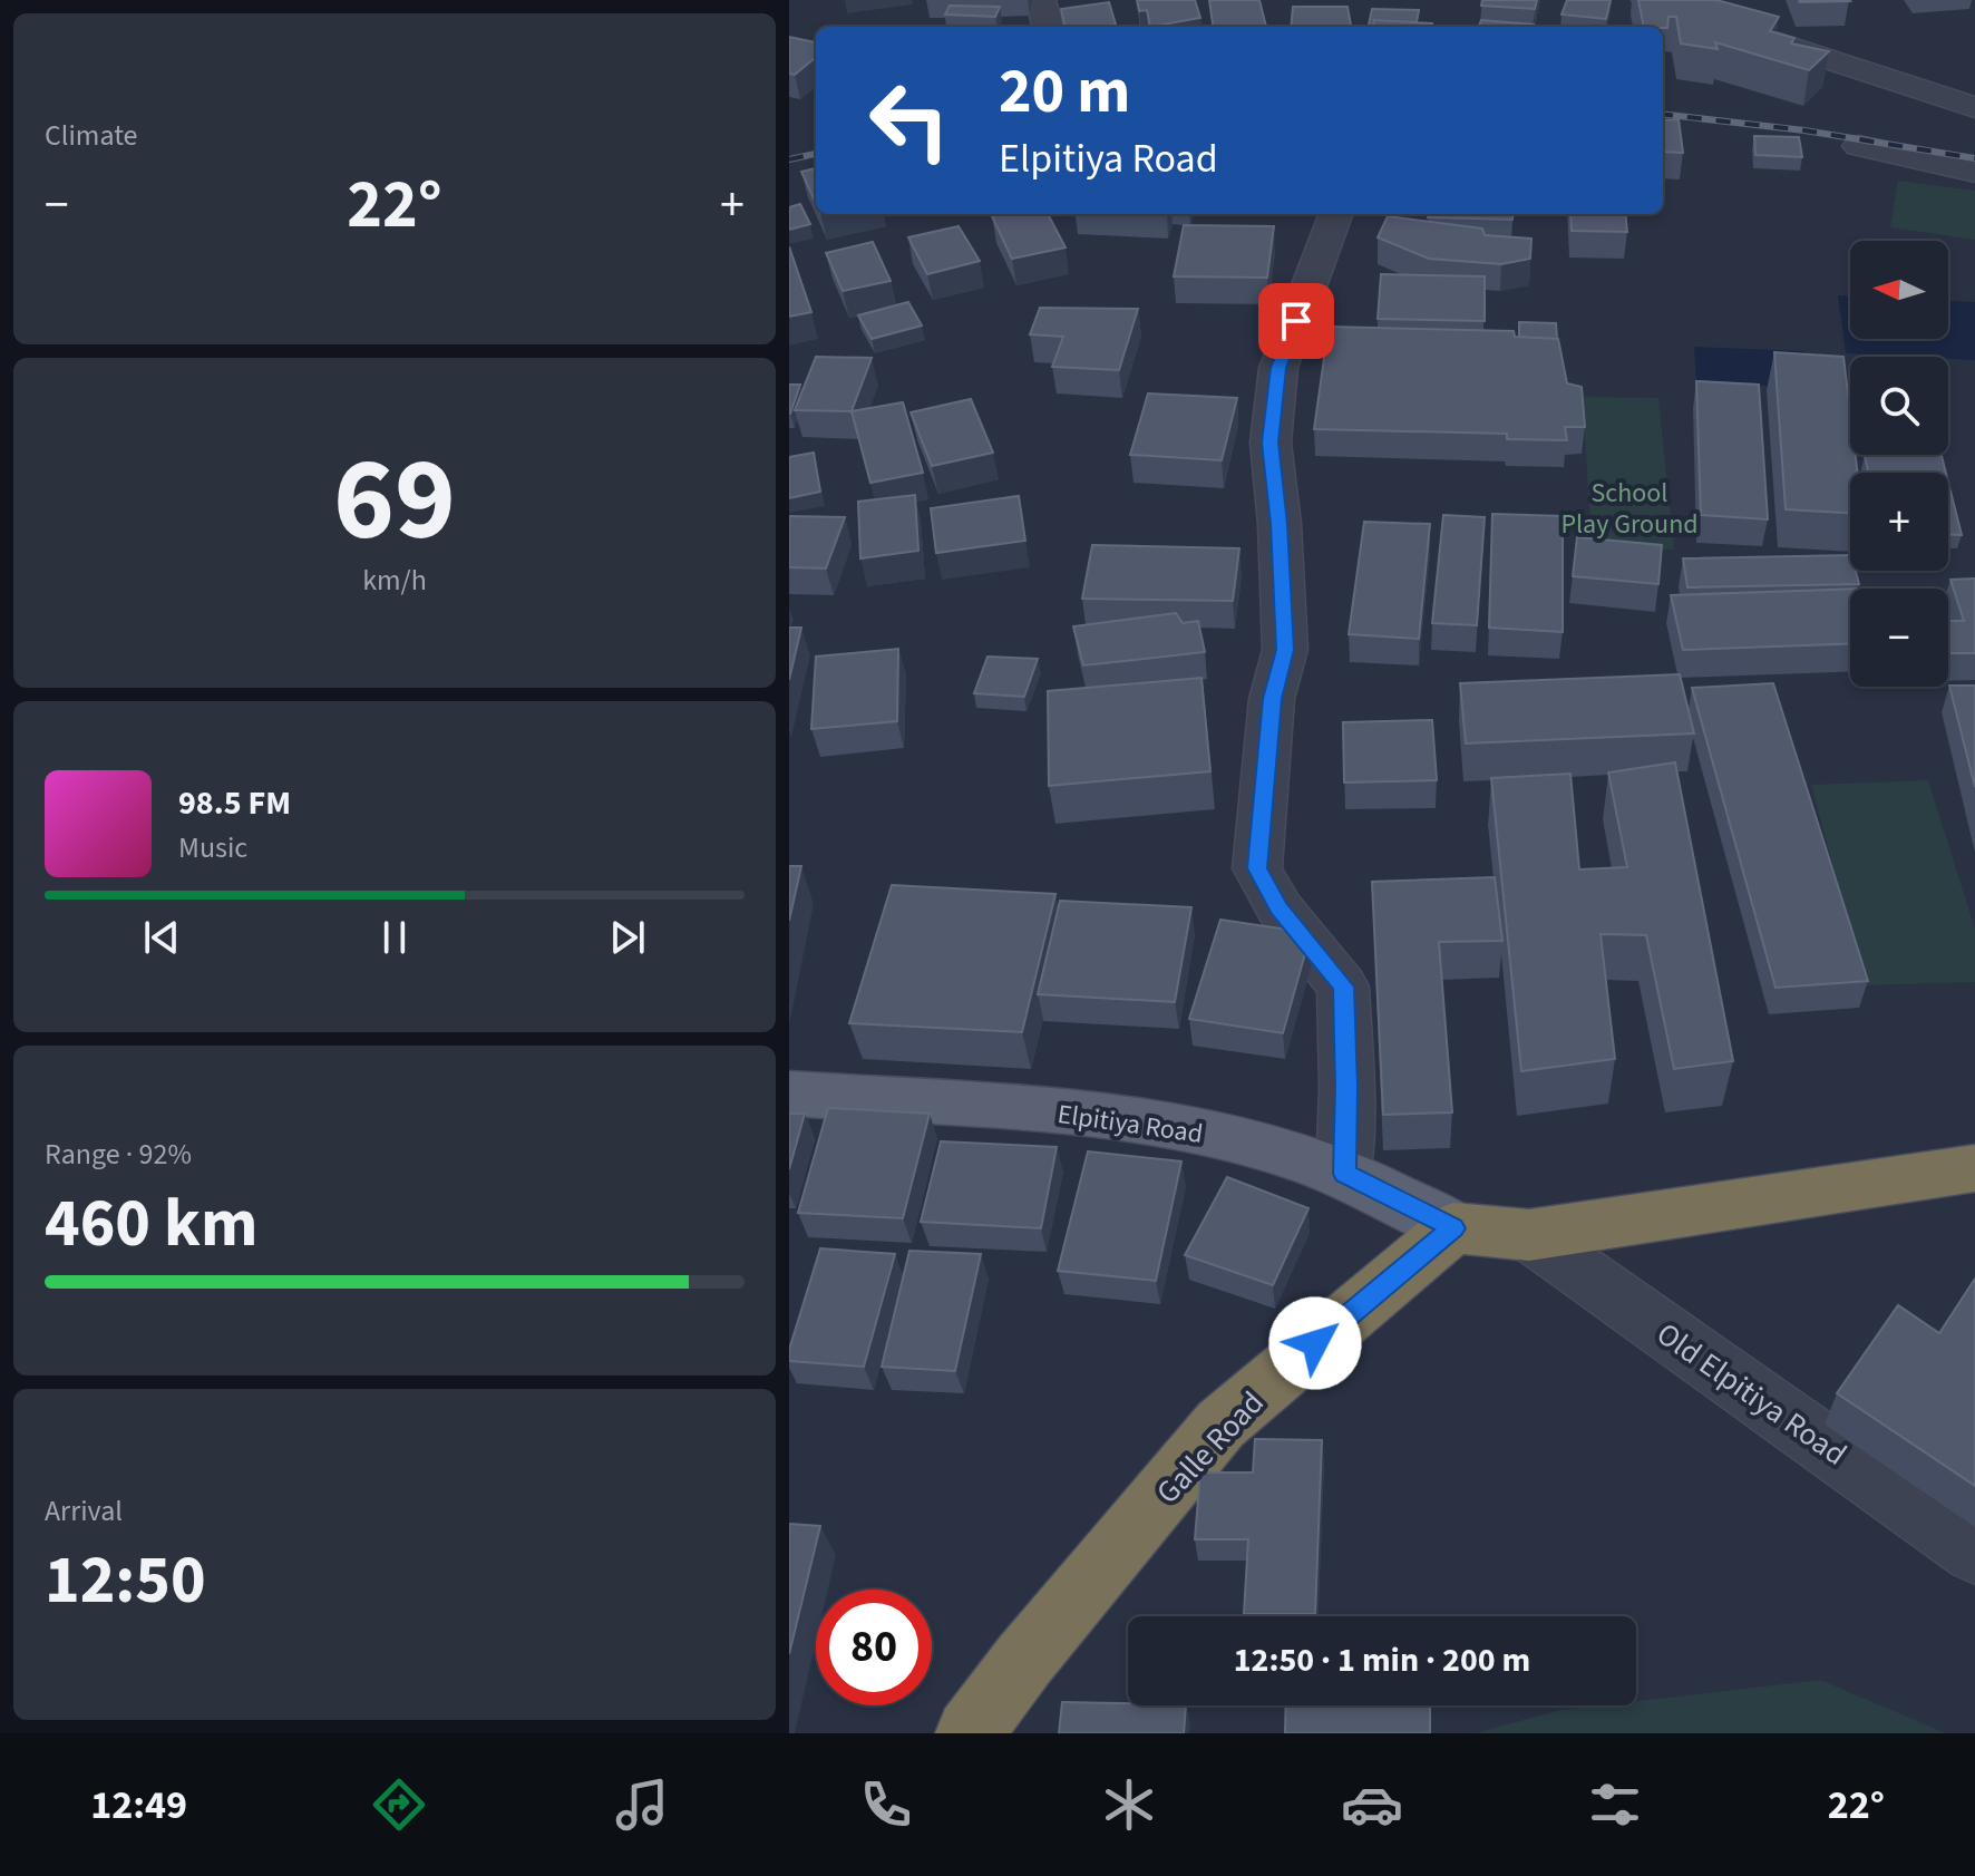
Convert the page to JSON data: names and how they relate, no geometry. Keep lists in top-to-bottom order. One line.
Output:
{"streets":{"highway":["Galle Road"],"main road":["Elpitiya Road"],"street":["Old Elpitiya Road"]},"crossings":[["Elpitiya Road","Galle Road"]],"parks":["School Play Ground"],"north":"left","page":{"tile":["Climate",["69","km/h"],["Range · 92%","460 km"],["Arrival","12:50"]],"turn":["20 m","Elpitiya Road"],"heat":["−","22°","+"],"map_buttons":["+","−"],"song":["98.5 FM","Music"],"limit":"80","trip":"12:50 · 1 min · 200 m","tabs":["12:49","22°"]}}
